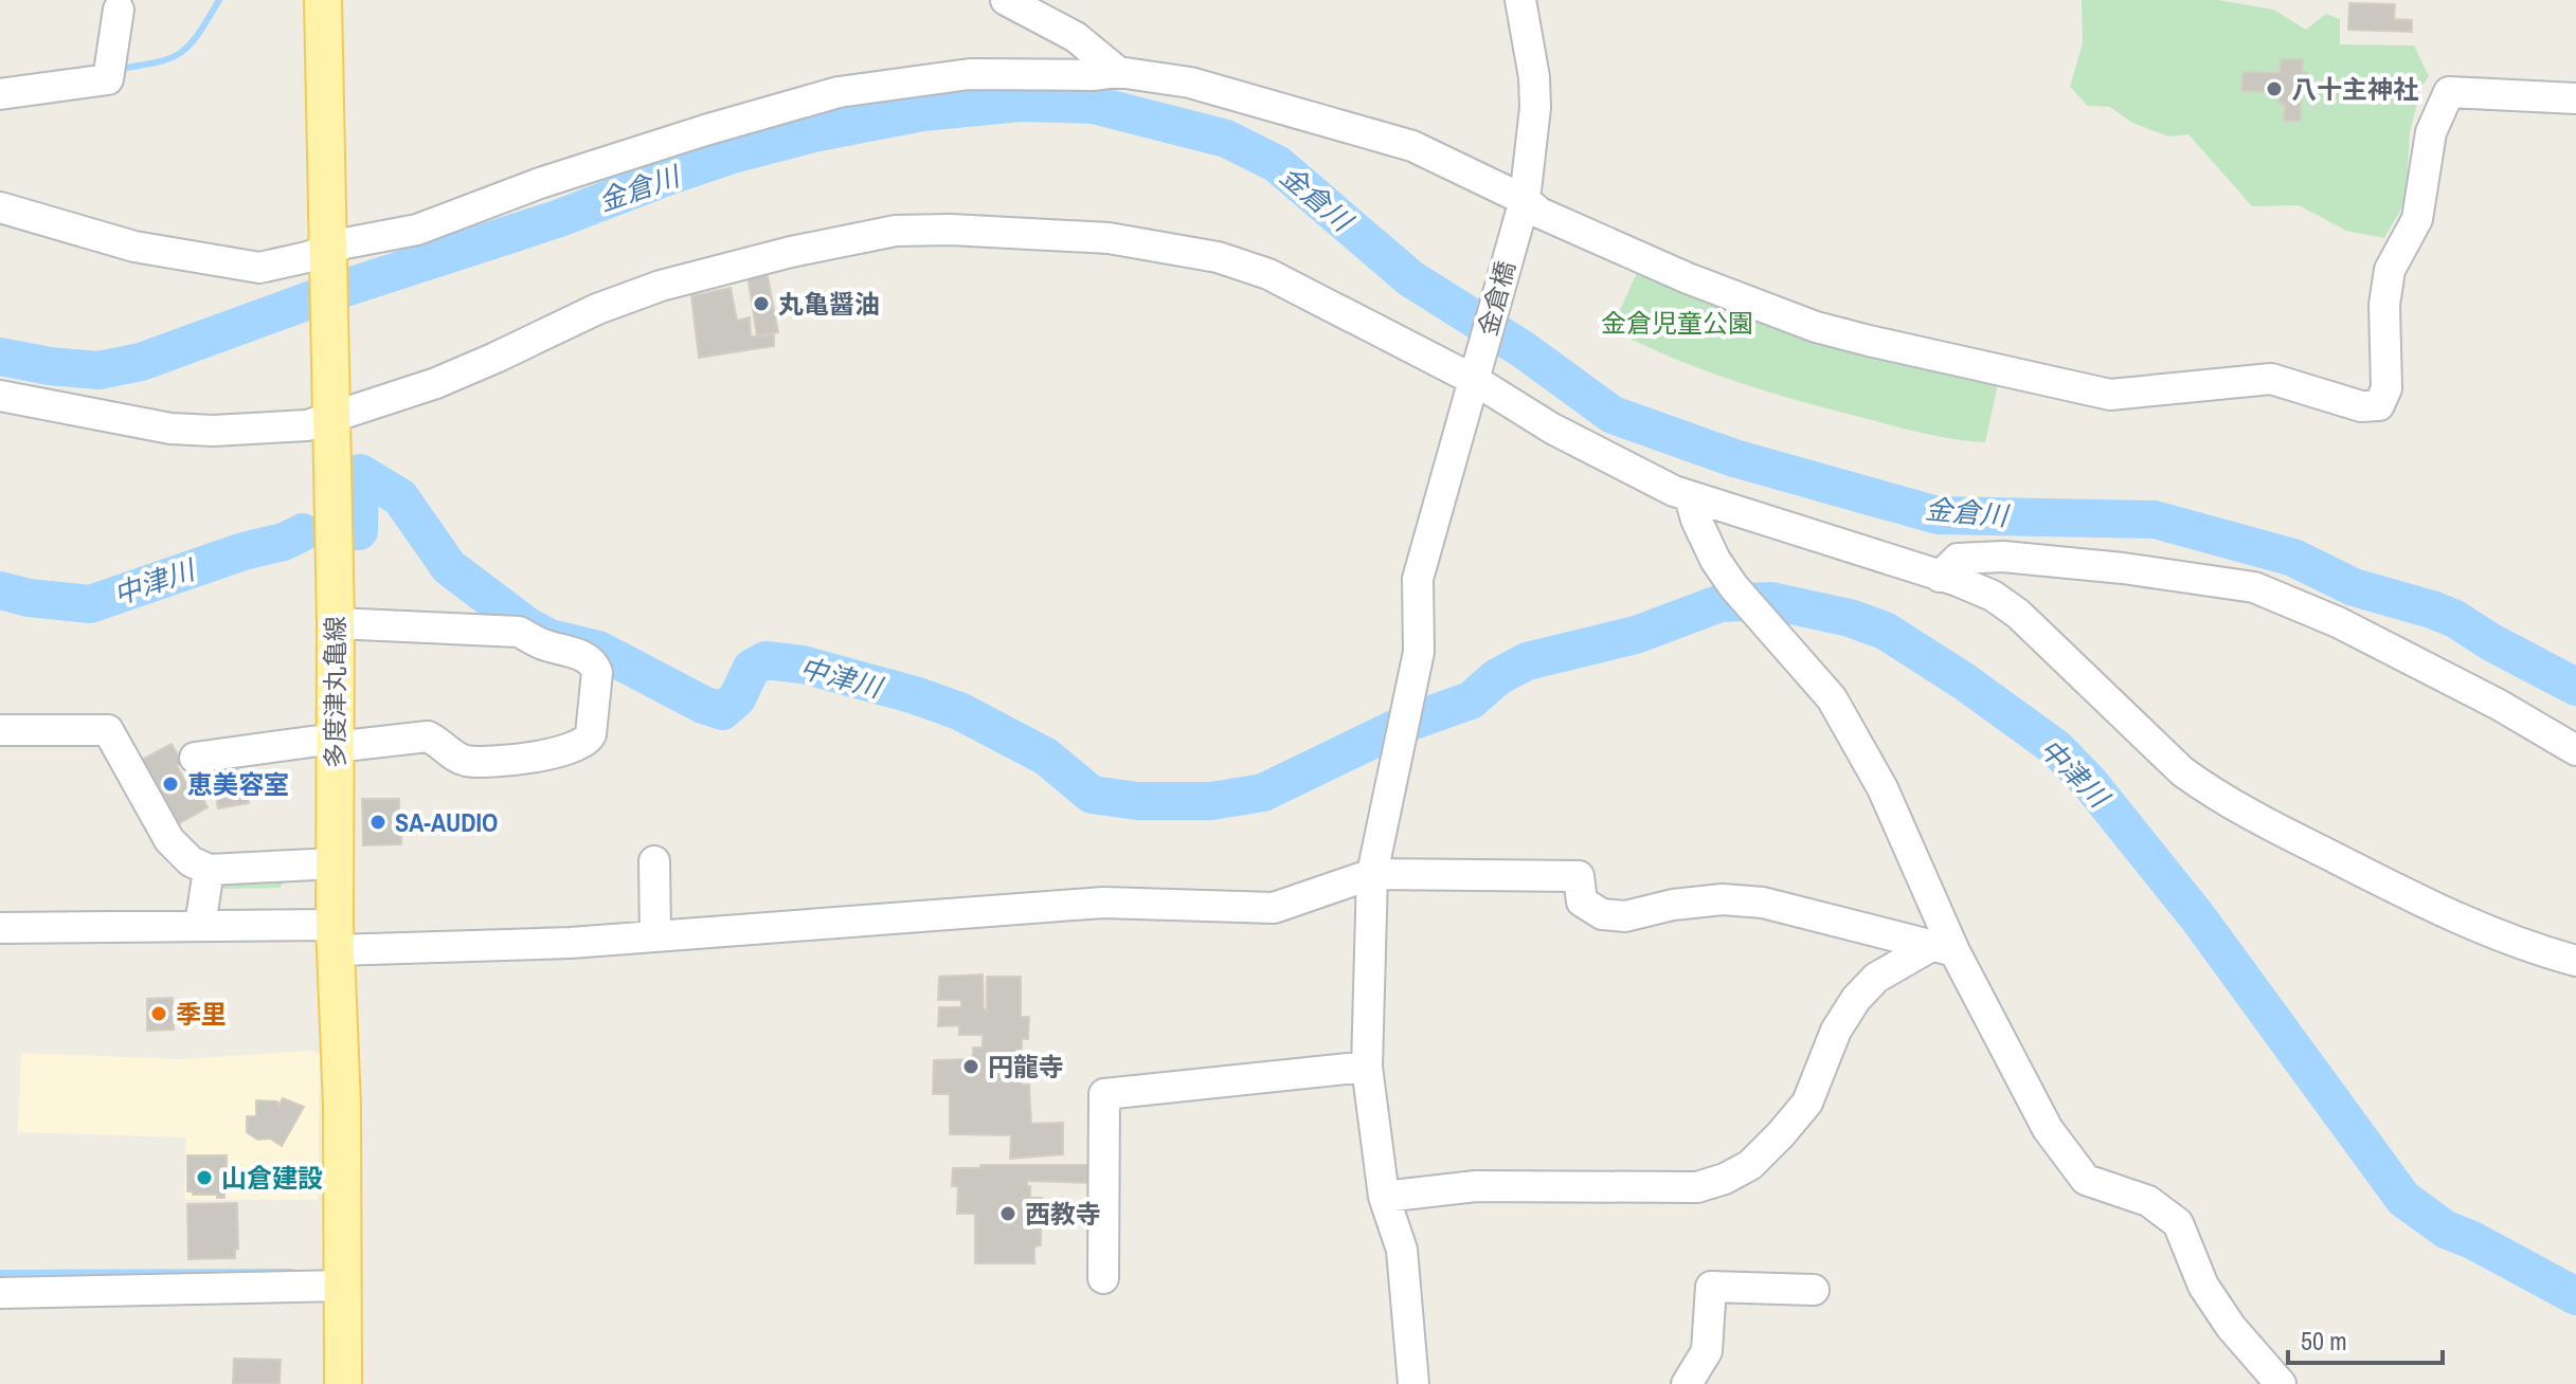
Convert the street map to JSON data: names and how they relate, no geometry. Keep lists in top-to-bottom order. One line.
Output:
{"streets":{"main road":["多度津丸亀線"],"street":["金倉橋"]},"water":["金倉川","中津川"],"parks":["金倉児童公園"],"places":["八十主神社","丸亀醤油","恵美容室","SA-AUDIO","季里","円龍寺","山倉建設","西教寺"],"scale_bar":"50 m"}
